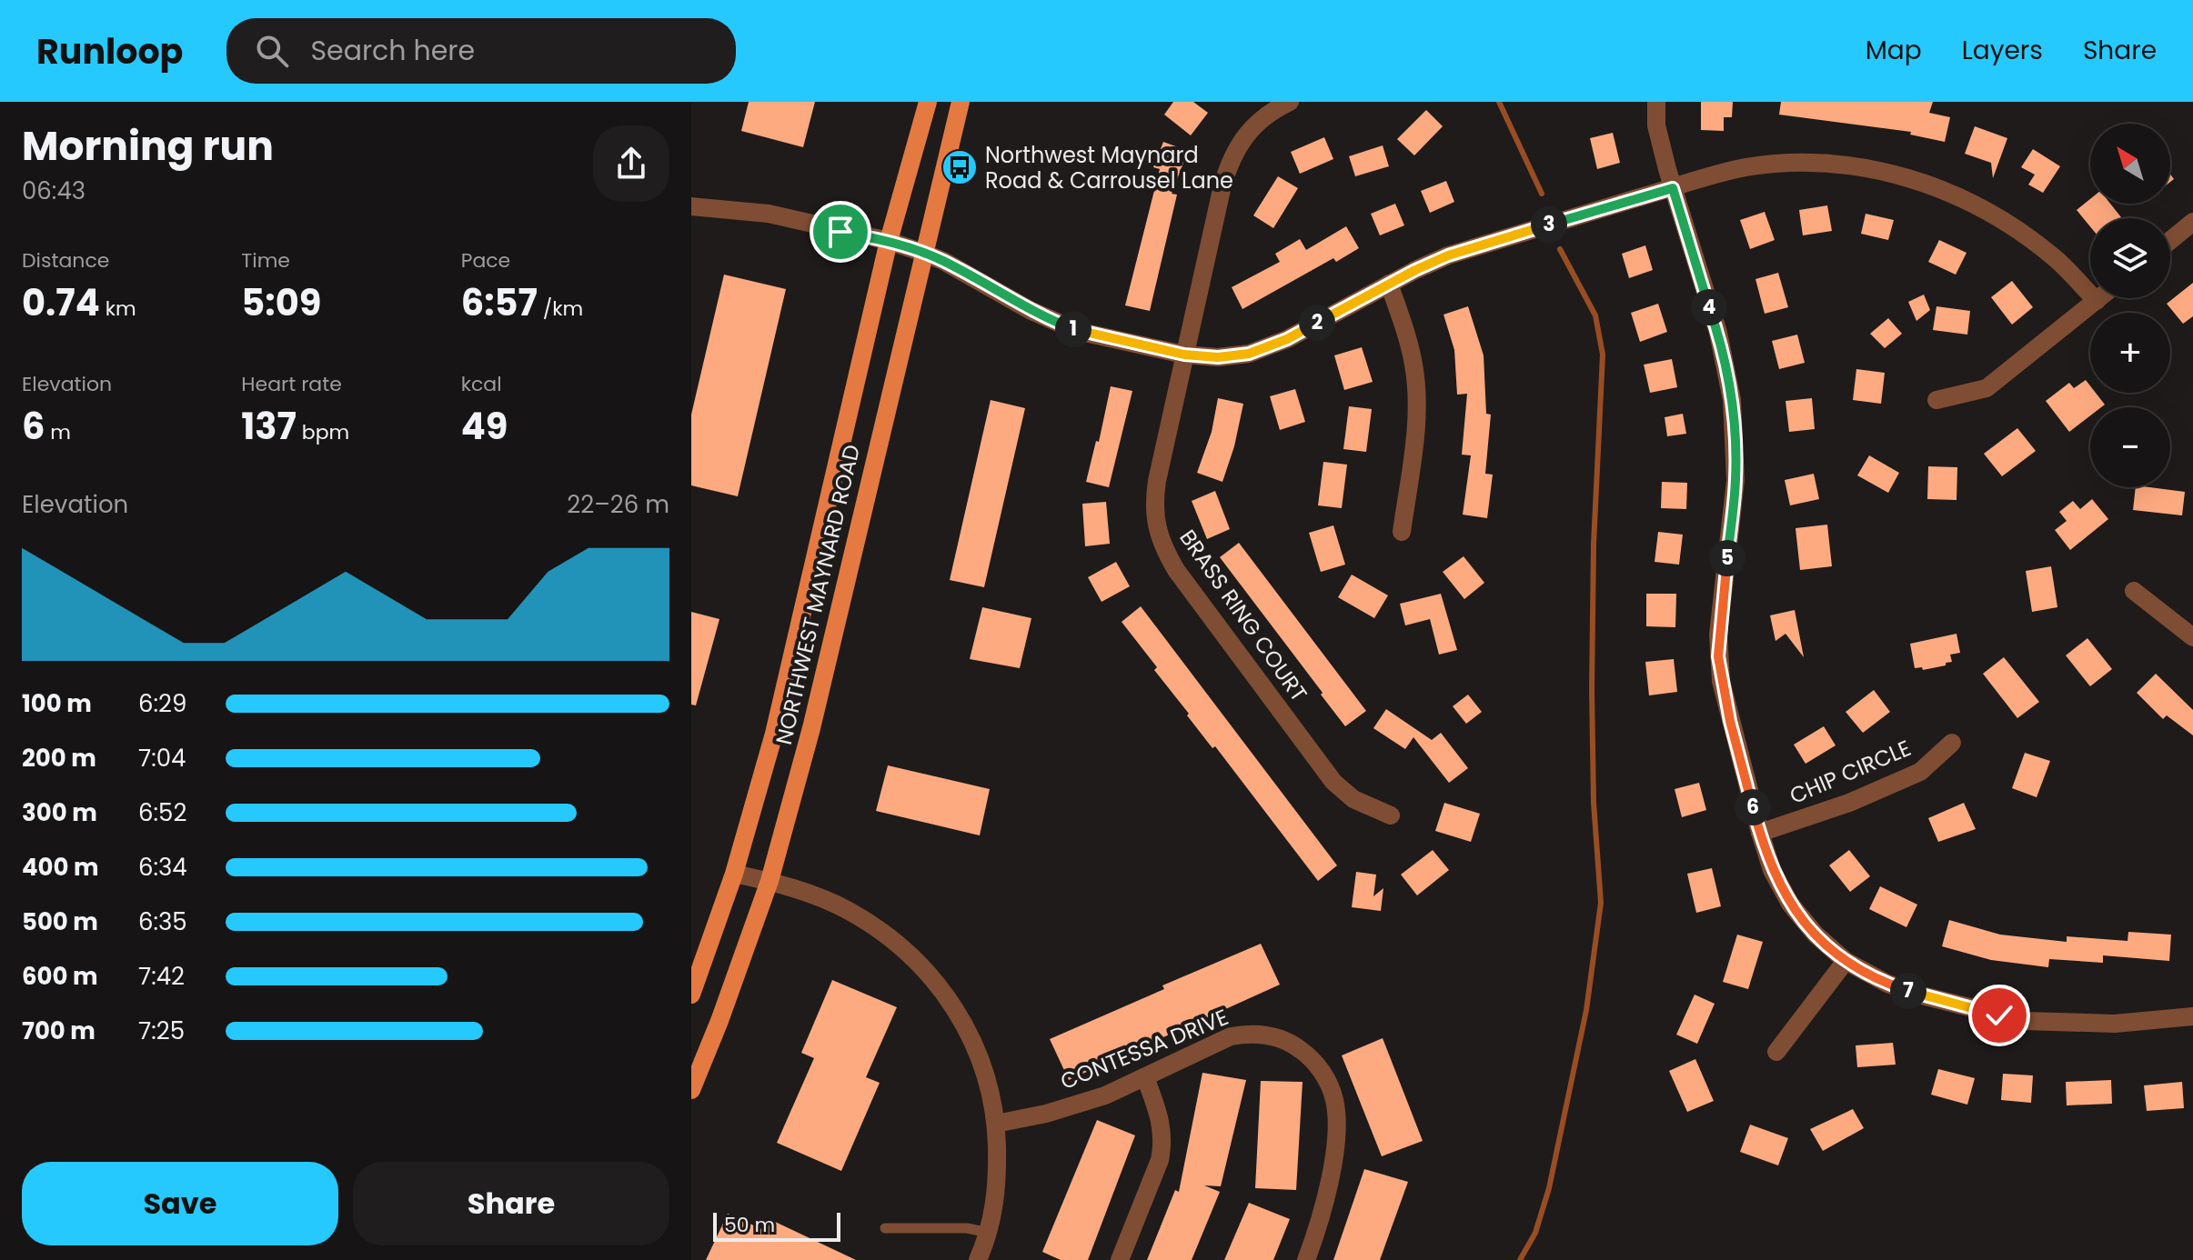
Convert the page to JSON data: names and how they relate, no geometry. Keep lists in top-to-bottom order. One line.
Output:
{"streets":{"main road":["NORTHWEST MAYNARD ROAD"],"street":["BRASS RING COURT","CHIP CIRCLE","CONTESSA DRIVE"]},"places":{"bus stop":["Northwest Maynard Road & Carrousel Lane"]},"scale_bar":"50 m","north":"top left","page":{"header":"Runloop","search":"Search here","nav":["Map","Layers","Share"],"heading":["Morning run","06:43"],"map_buttons":["+","−"],"pins":["3","4","2","1","5","6","7"],"stats":[["Distance","0.74 km"],["Time","5:09"],["Pace","6:57 /km"],["Elevation","6 m"],["Heart rate","137 bpm"],["kcal","49"]],"chart":["Elevation","22–26 m"],"list":[{"name":"100 m","note":"6:29"},{"name":"200 m","note":"7:04"},{"name":"300 m","note":"6:52"},{"name":"400 m","note":"6:34"},{"name":"500 m","note":"6:35"},{"name":"600 m","note":"7:42"},{"name":"700 m","note":"7:25"}],"buttons":["Save","Share"],"scale":"50 m"}}
